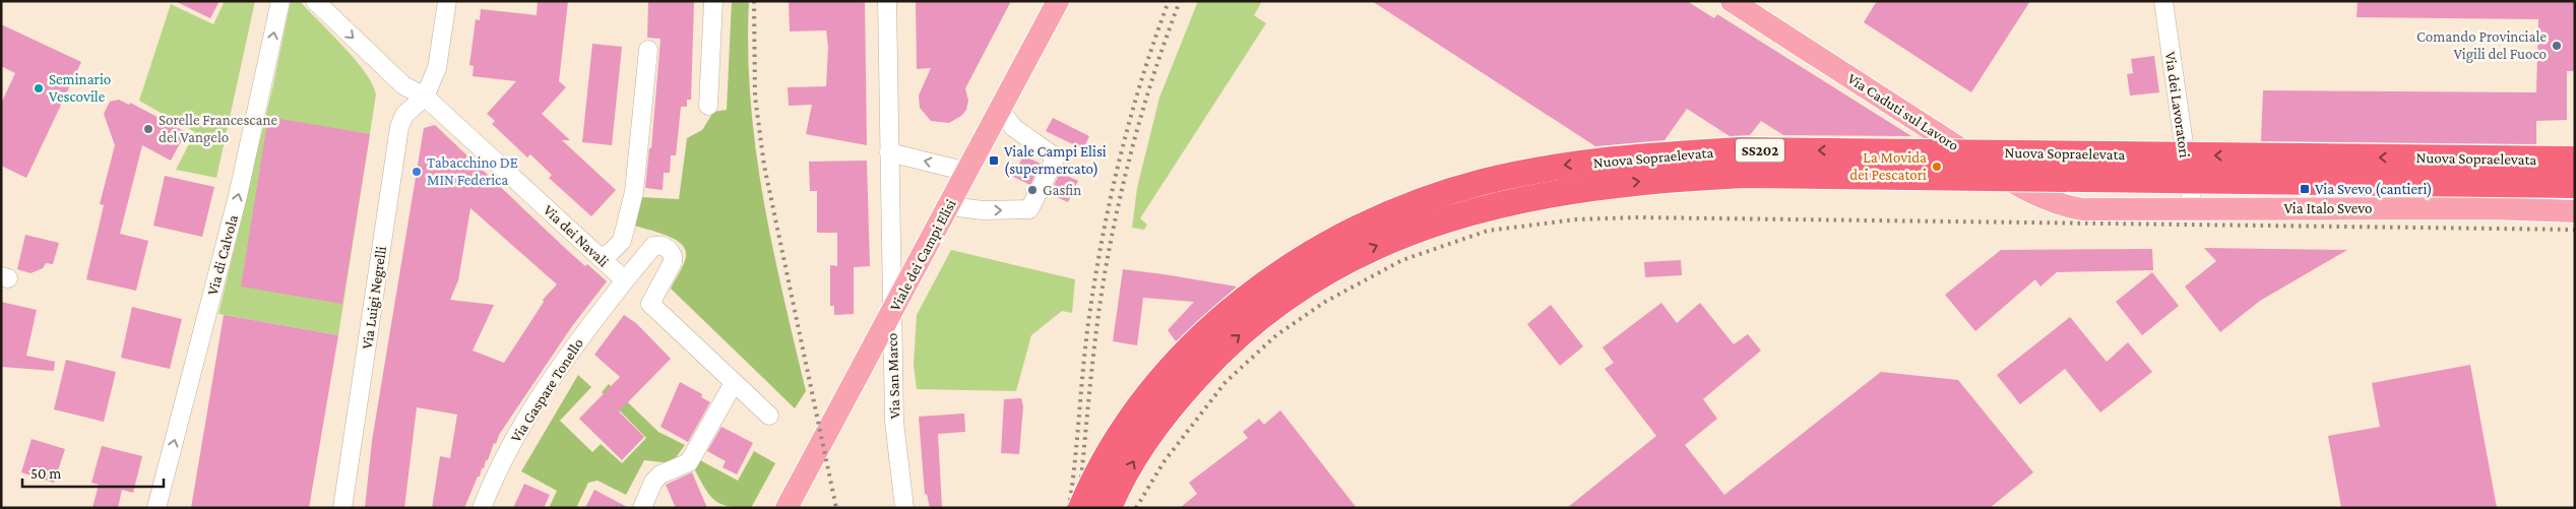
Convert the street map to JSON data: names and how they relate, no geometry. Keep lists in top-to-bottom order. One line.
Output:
{"streets":{"highway":["SS202","Nuova Sopraelevata"],"main road":["Via Caduti sul Lavoro","Via Italo Svevo","Viale dei Campi Elisi"],"street":["Via dei Lavoratori","Via dei Navali","Via di Calvola","Via Luigi Negrelli","Via San Marco","Via Gaspare Tonello"]},"crossings":[["Via dei Lavoratori","Via Italo Svevo"],["Via Caduti sul Lavoro","Via Italo Svevo"],["Via dei Navali","Via Luigi Negrelli"],["Via dei Navali","Via Gaspare Tonello"],["Viale dei Campi Elisi","Via San Marco"]],"one_way":["Via di Calvola"],"places":{"other":["Comando Provinciale Vigili del Fuoco","Seminario Vescovile","Sorelle Francescane del Vangelo","La Movida dei Pescatori","Tabacchino DE MIN Federica","Gasfin"],"transit":["Viale Campi Elisi (supermercato)","Via Svevo (cantieri)"]},"scale_bar":"50 m"}
